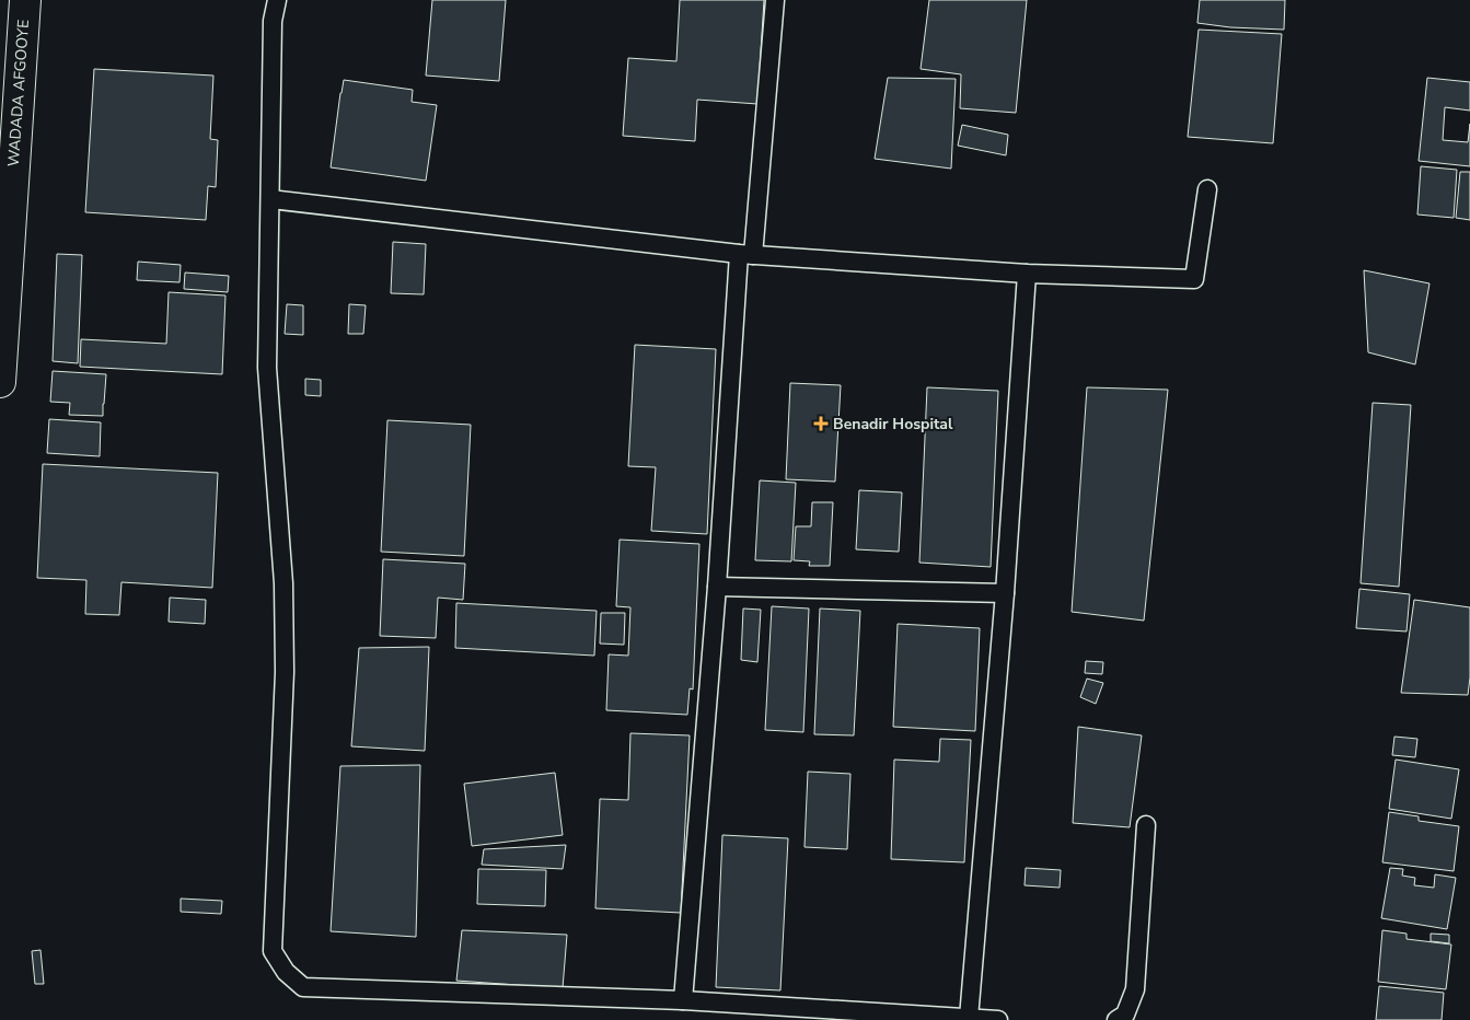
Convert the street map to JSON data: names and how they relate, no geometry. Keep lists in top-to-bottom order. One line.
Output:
{"streets":{"highway":["WADADA AFGOOYE"]},"places":{"health":["Benadir Hospital"]}}
